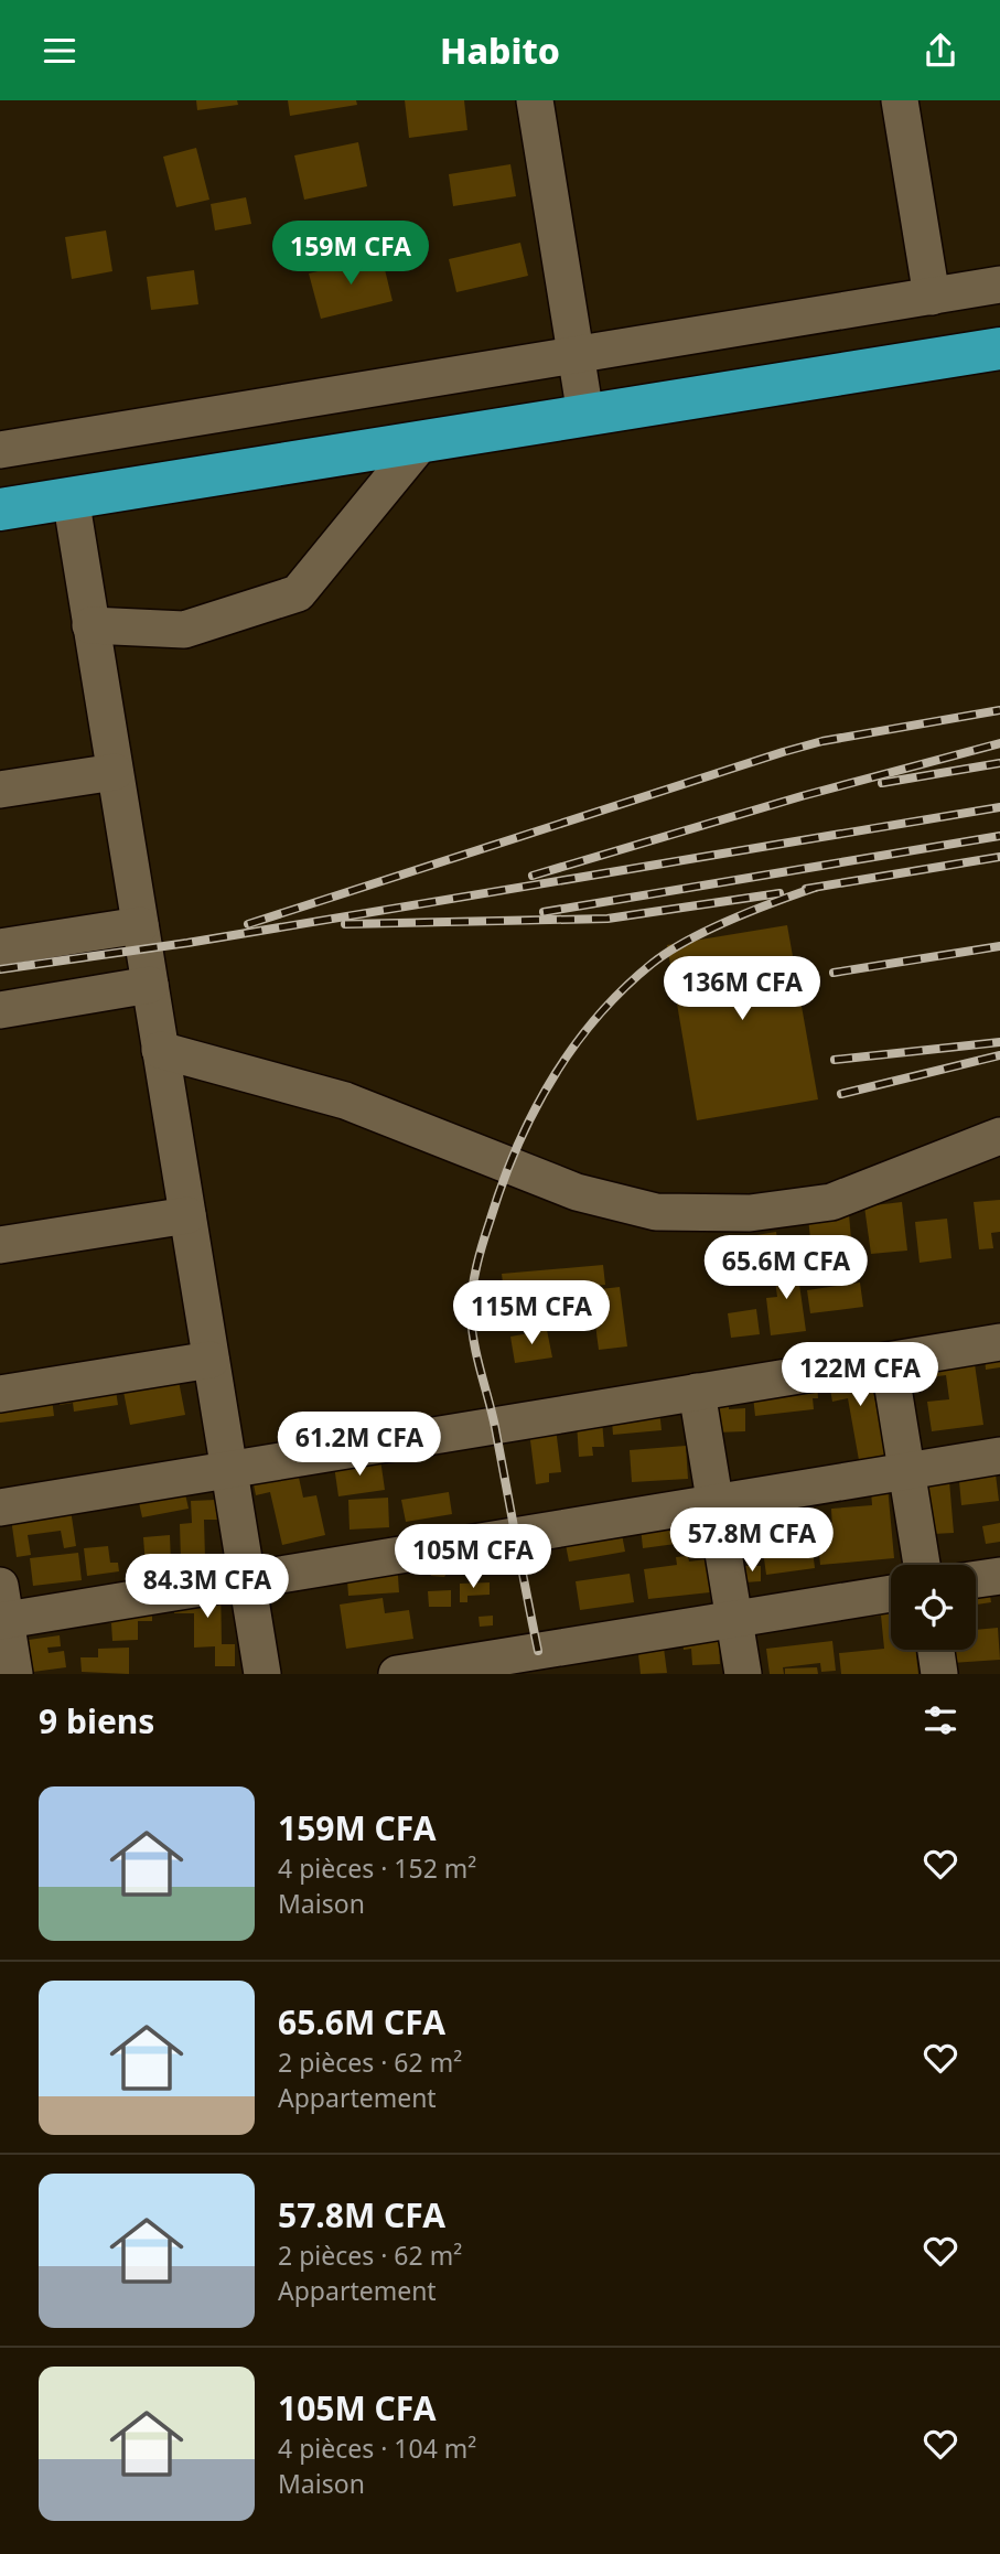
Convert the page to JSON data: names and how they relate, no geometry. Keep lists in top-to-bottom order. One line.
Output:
{"page":{"header":"Habito","price":["159M CFA","136M CFA","65.6M CFA","115M CFA","122M CFA","61.2M CFA","57.8M CFA","105M CFA","84.3M CFA"],"heading":"9 biens","list":[{"name":"159M CFA","note":"4 pièces · 152 m² · Maison"},{"name":"65.6M CFA","note":"2 pièces · 62 m² · Appartement"},{"name":"57.8M CFA","note":"2 pièces · 62 m² · Appartement"},{"name":"105M CFA","note":"4 pièces · 104 m² · Maison"}]}}
